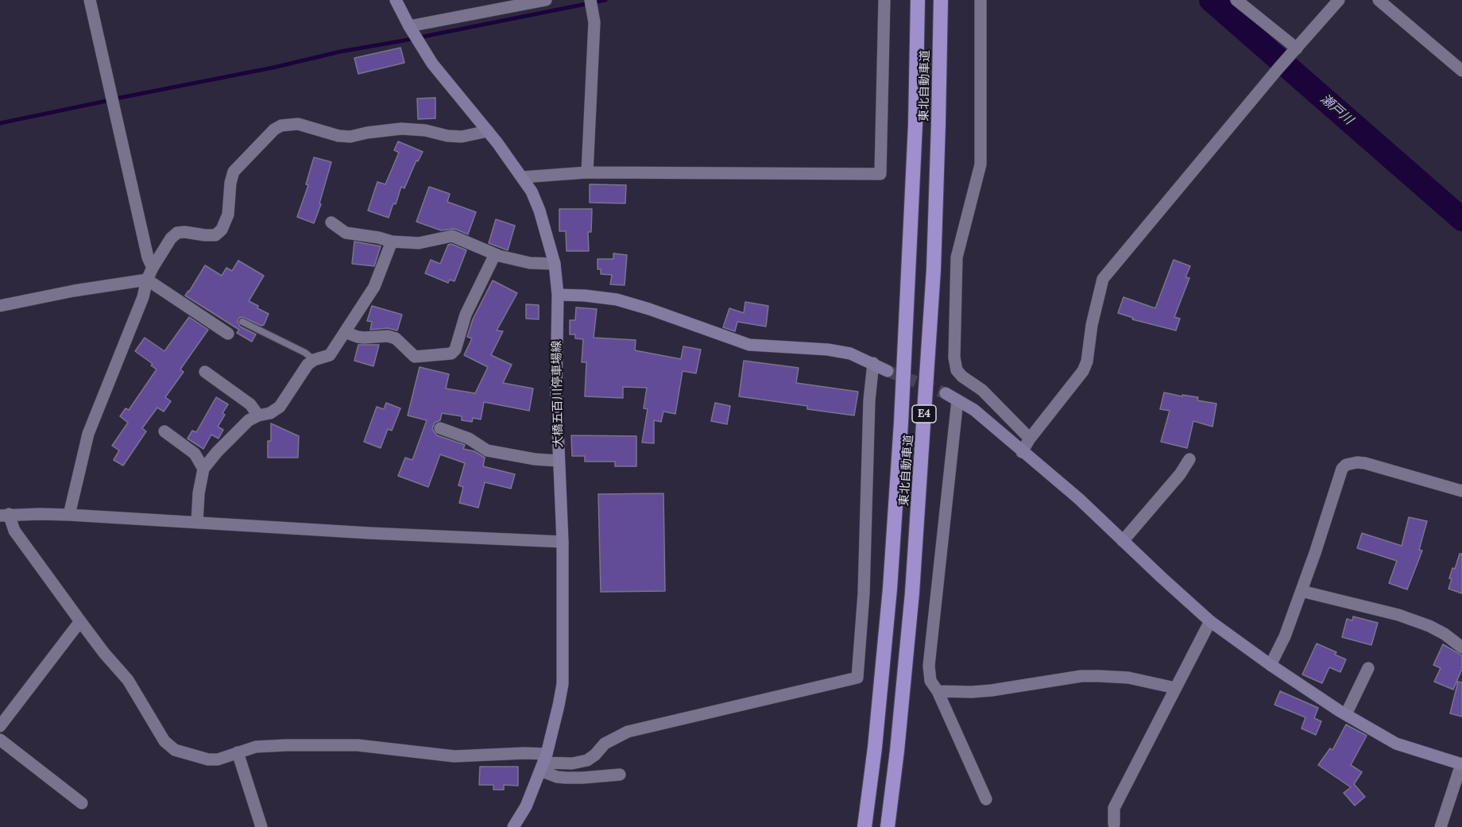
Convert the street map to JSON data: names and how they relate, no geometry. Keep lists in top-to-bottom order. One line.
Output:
{"streets":{"highway":["東北自動車道","E4"],"street":["大橋五百川停車場線"]},"water":["瀬戸川"]}
